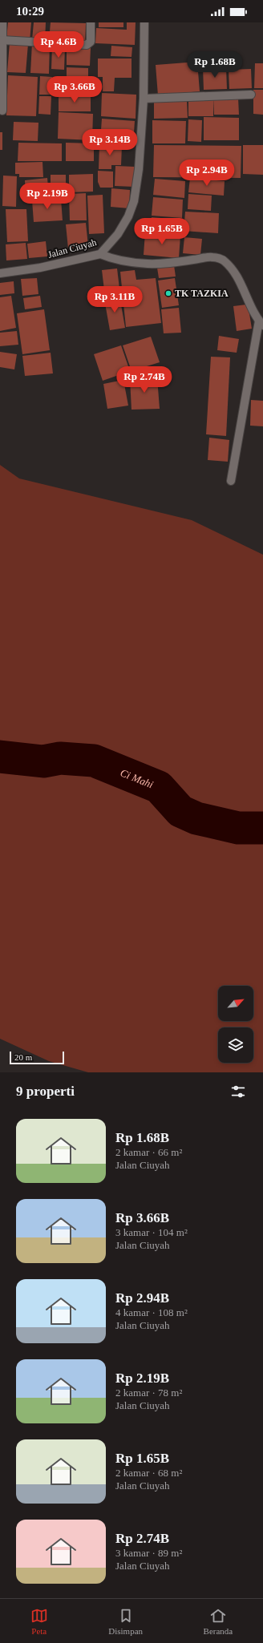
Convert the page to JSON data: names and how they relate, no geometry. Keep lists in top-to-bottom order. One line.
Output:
{"streets":{"street":["Jalan Ciuyah"]},"water":["Ci Mahi"],"places":["TK TAZKIA"],"scale_bar":"20 m","north":"top right","page":{"status":"10:29","price":["Rp 4.6B","Rp 1.68B","Rp 3.66B","Rp 3.14B","Rp 2.94B","Rp 2.19B","Rp 1.65B","Rp 3.11B","Rp 2.74B"],"scale":"20 m","heading":"9 properti","list":[{"name":"Rp 1.68B","note":"2 kamar · 66 m² · Jalan Ciuyah"},{"name":"Rp 3.66B","note":"3 kamar · 104 m² · Jalan Ciuyah"},{"name":"Rp 2.94B","note":"4 kamar · 108 m² · Jalan Ciuyah"},{"name":"Rp 2.19B","note":"2 kamar · 78 m² · Jalan Ciuyah"},{"name":"Rp 1.65B","note":"2 kamar · 68 m² · Jalan Ciuyah"},{"name":"Rp 2.74B","note":"3 kamar · 89 m² · Jalan Ciuyah"}],"tabs":["Peta","Disimpan","Beranda"]}}
